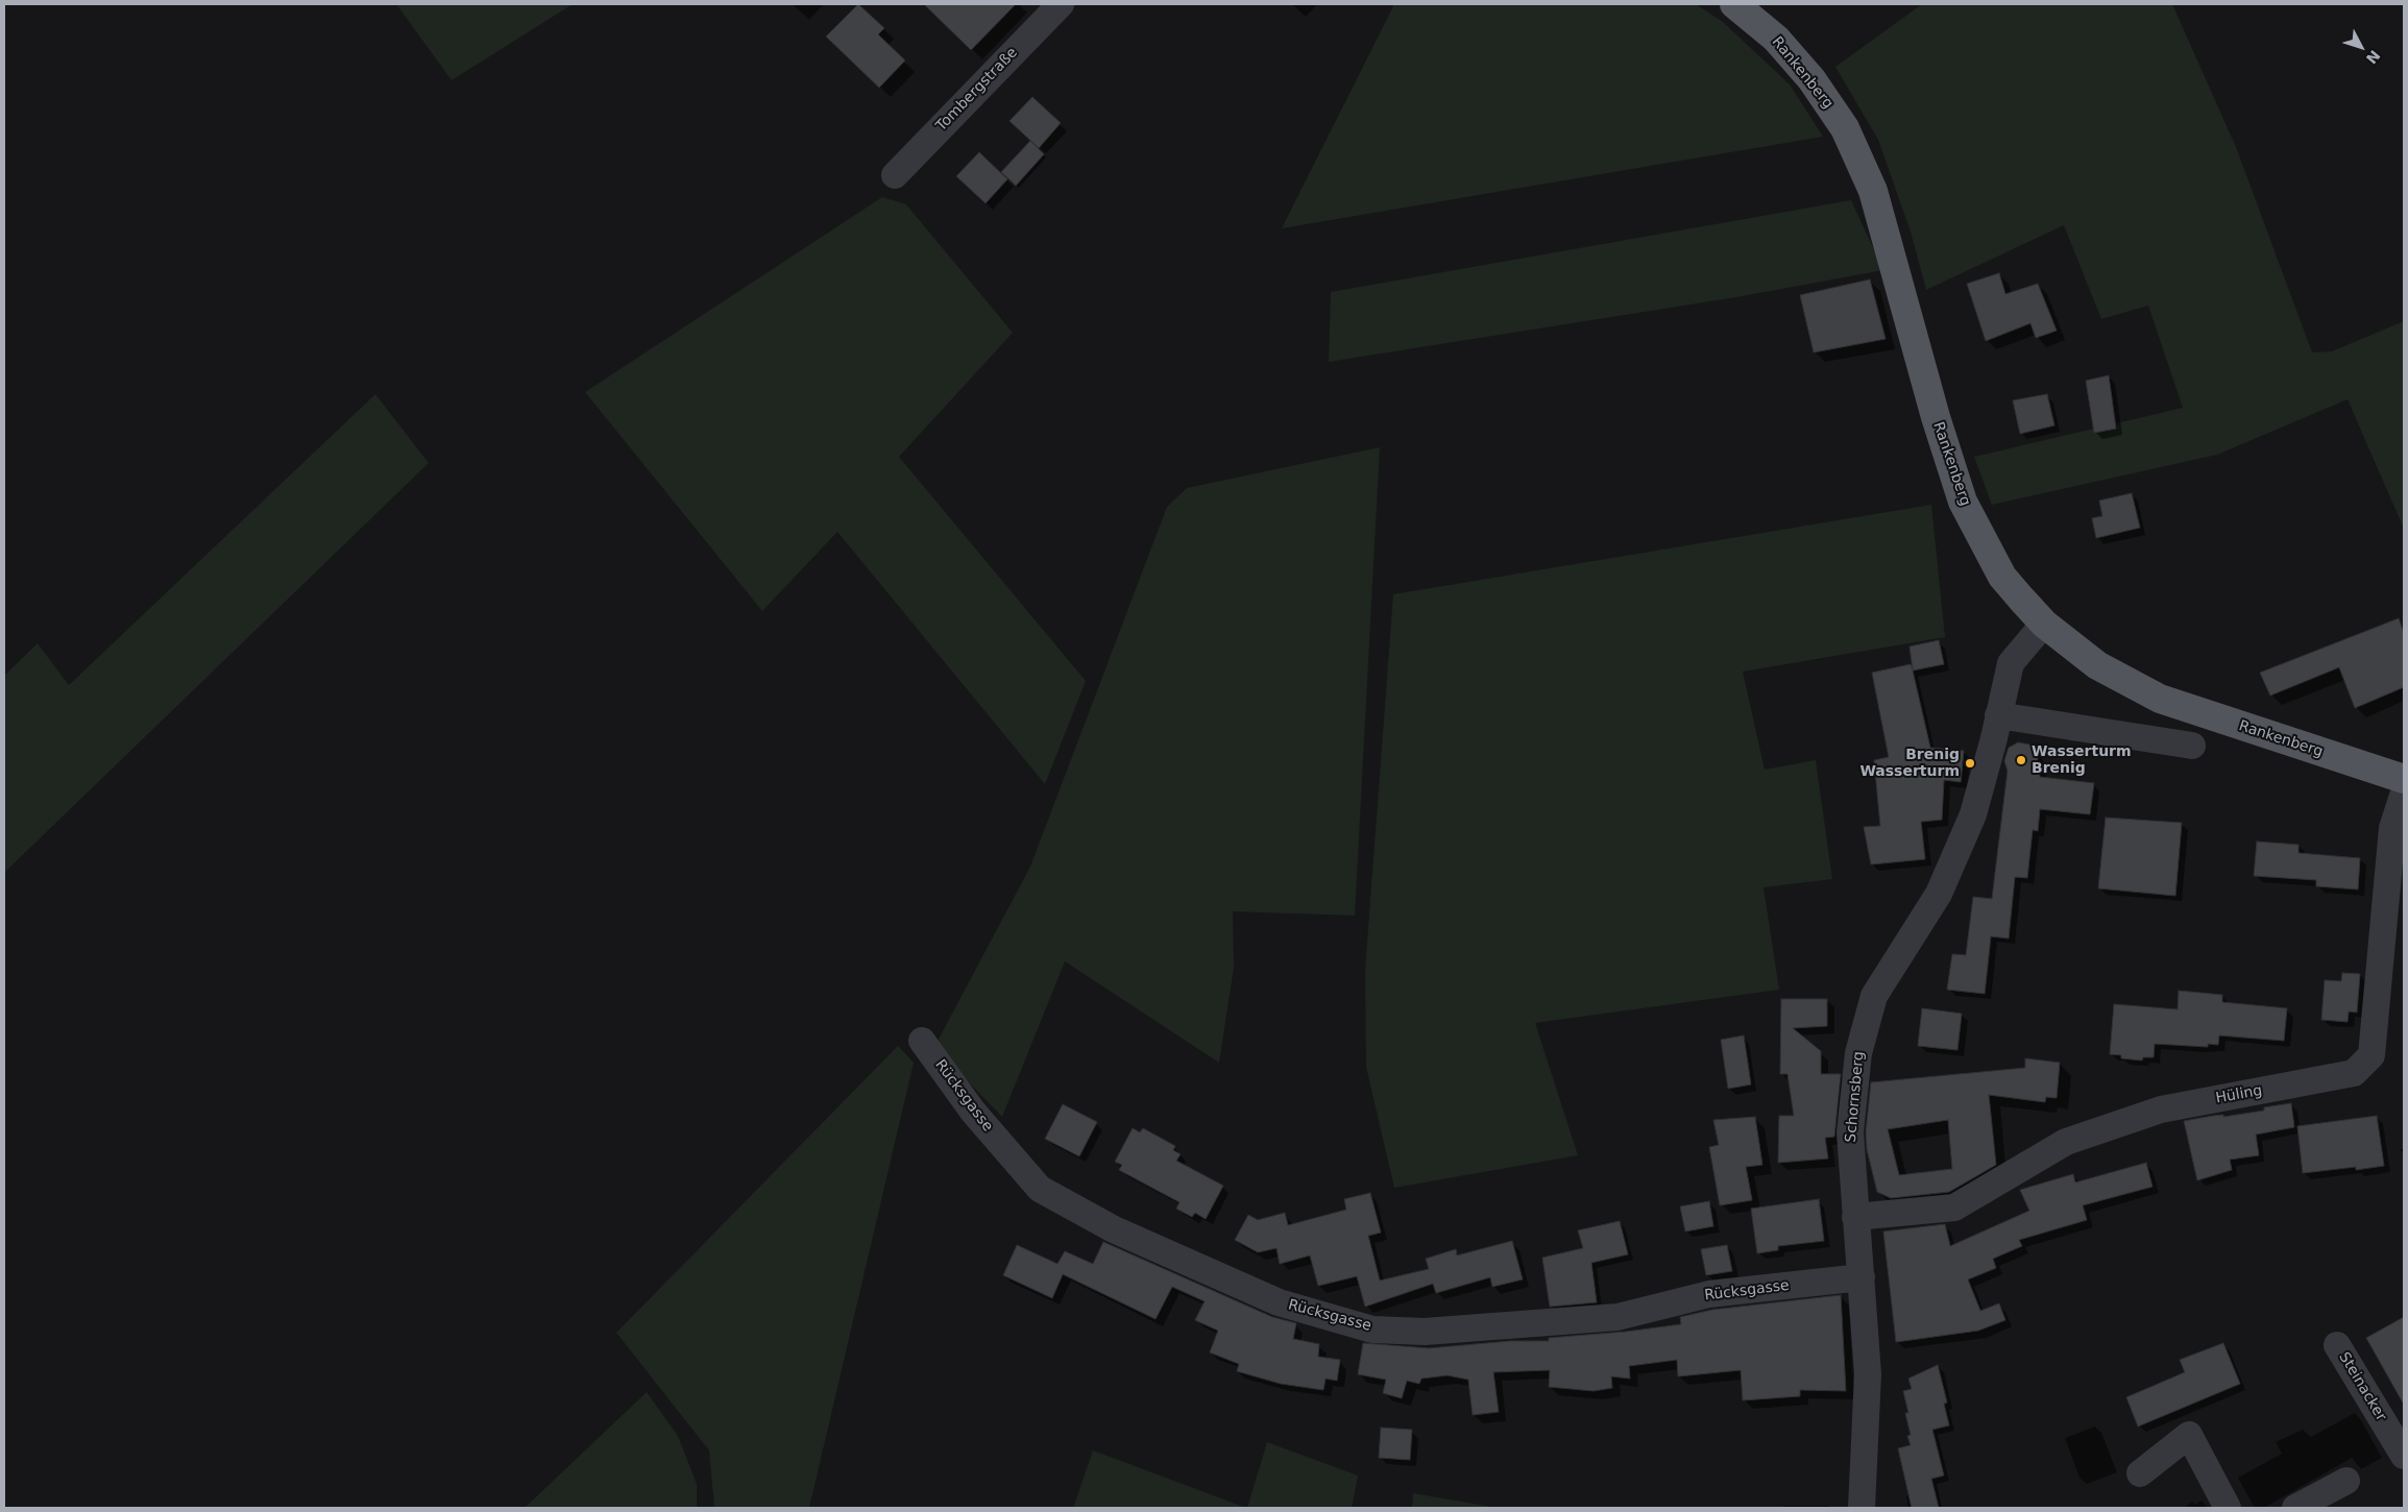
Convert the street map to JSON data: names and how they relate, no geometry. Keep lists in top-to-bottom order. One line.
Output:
{"streets":{"main road":["Rankenberg"],"street":["Tombergstraße","Hüling","Rücksgasse","Schornsberg","Steinacker"]},"crossings":[["Rankenberg","Schornsberg"],["Hüling","Schornsberg"],["Rücksgasse","Schornsberg"]],"places":["Wasserturm Brenig","Brenig Wasserturm"],"north":"bottom right"}
